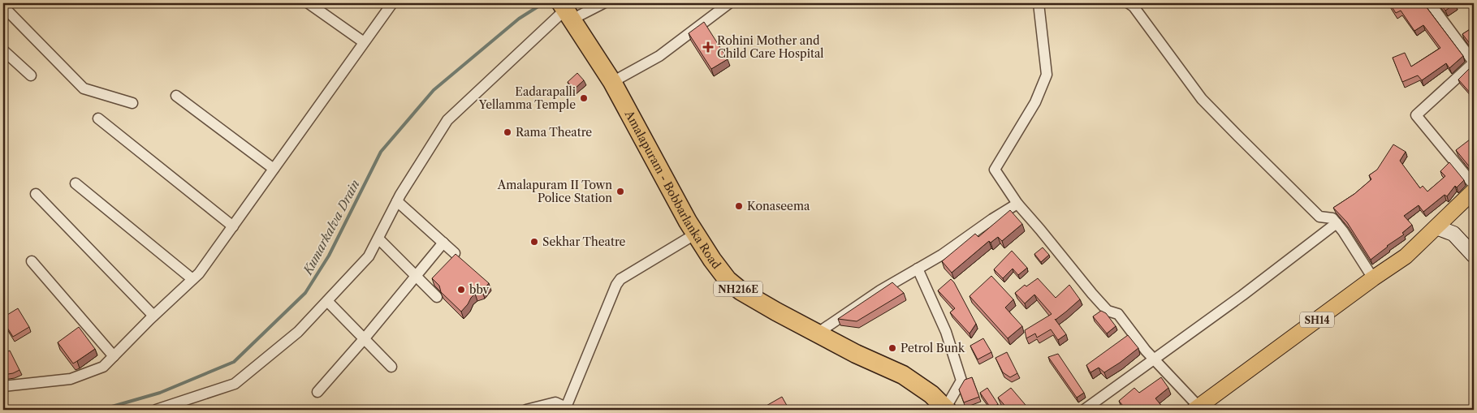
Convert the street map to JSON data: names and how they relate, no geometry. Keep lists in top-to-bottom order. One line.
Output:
{"streets":{"highway":["Amalapuram - Bobbarlanka Road","NH216E"],"main road":["SH14"]},"water":["Kumarkalva Drain"],"places":{"health":["Rohini Mother and Child Care Hospital"],"other":["Eadarapalli Yellamma Temple","Rama Theatre","Amalapuram II Town Police Station","Konaseema","Sekhar Theatre","bbv","Petrol Bunk"]}}
